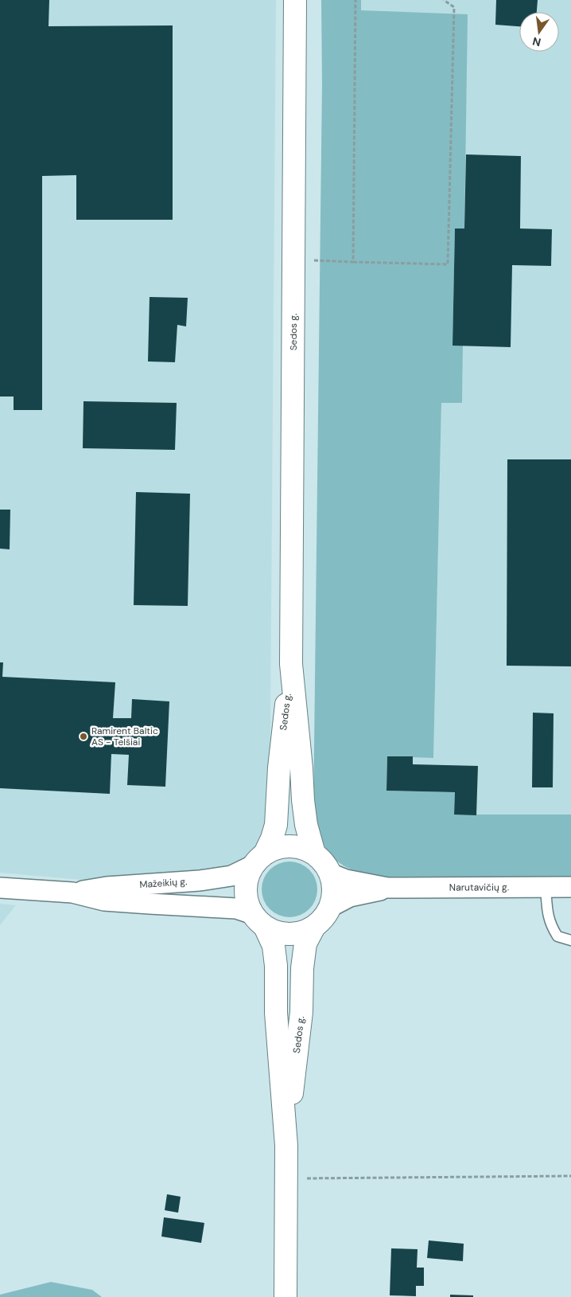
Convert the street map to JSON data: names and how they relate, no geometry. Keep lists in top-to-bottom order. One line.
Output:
{"streets":{"main road":["Sedos g."],"street":["Mažeikių g.","Narutavičių g."]},"crossings":[["Sedos g.","Mažeikių g."],["Sedos g.","Narutavičių g."],["Mažeikių g.","Narutavičių g."]],"places":["Ramirent Baltic AS - Telšiai"],"north":"bottom"}
